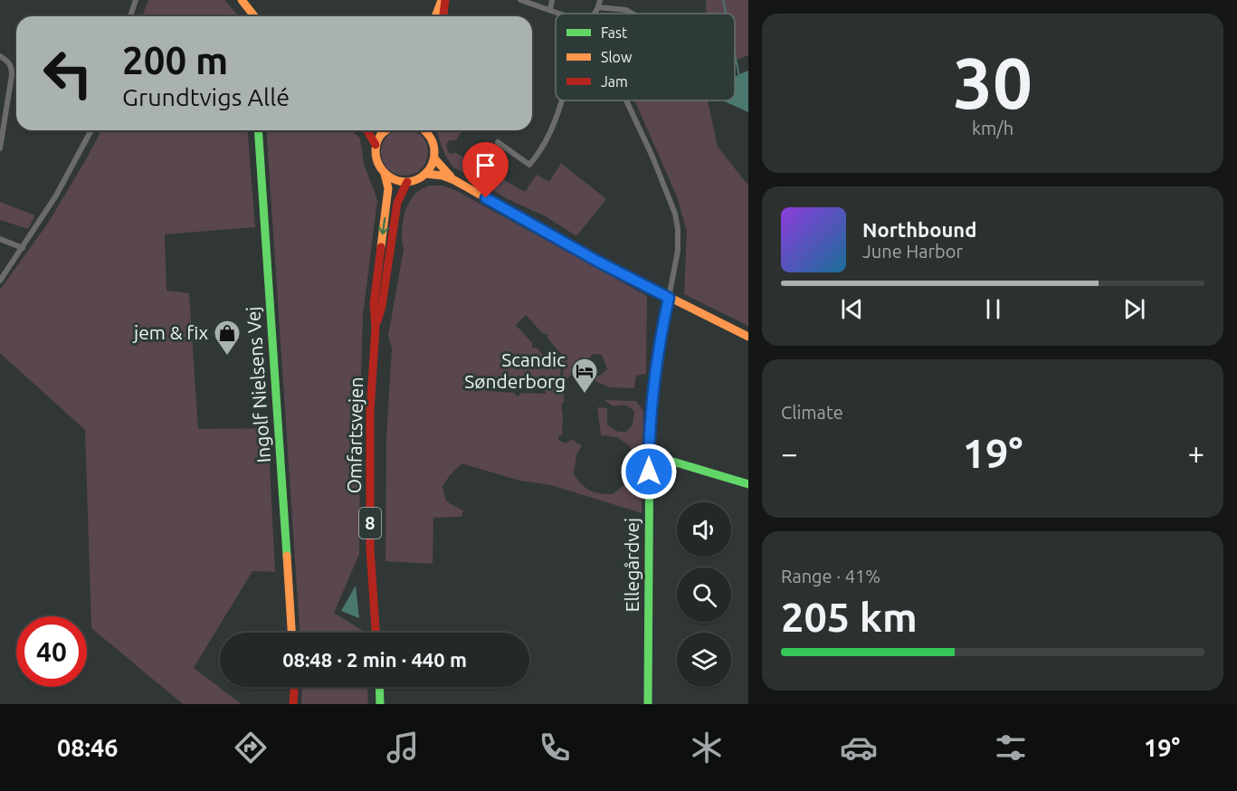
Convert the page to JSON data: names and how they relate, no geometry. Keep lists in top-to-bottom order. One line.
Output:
{"streets":{"main road":["Ingolf Nielsens Vej","Omfartsvejen","8","Ellegårdvej"]},"crossings":[["Omfartsvejen","8"]],"places":{"shop":["jem & fix"],"hotel":["Scandic Sønderborg"]},"legend":["Fast","Slow","Jam"],"page":{"tile":[["30","km/h"],"Climate",["Range · 41%","205 km"]],"turn":["200 m","Grundtvigs Allé"],"song":["Northbound","June Harbor"],"heat":["−","19°","+"],"limit":"40","trip":"08:48 · 2 min · 440 m","tabs":["08:46","19°"]}}
